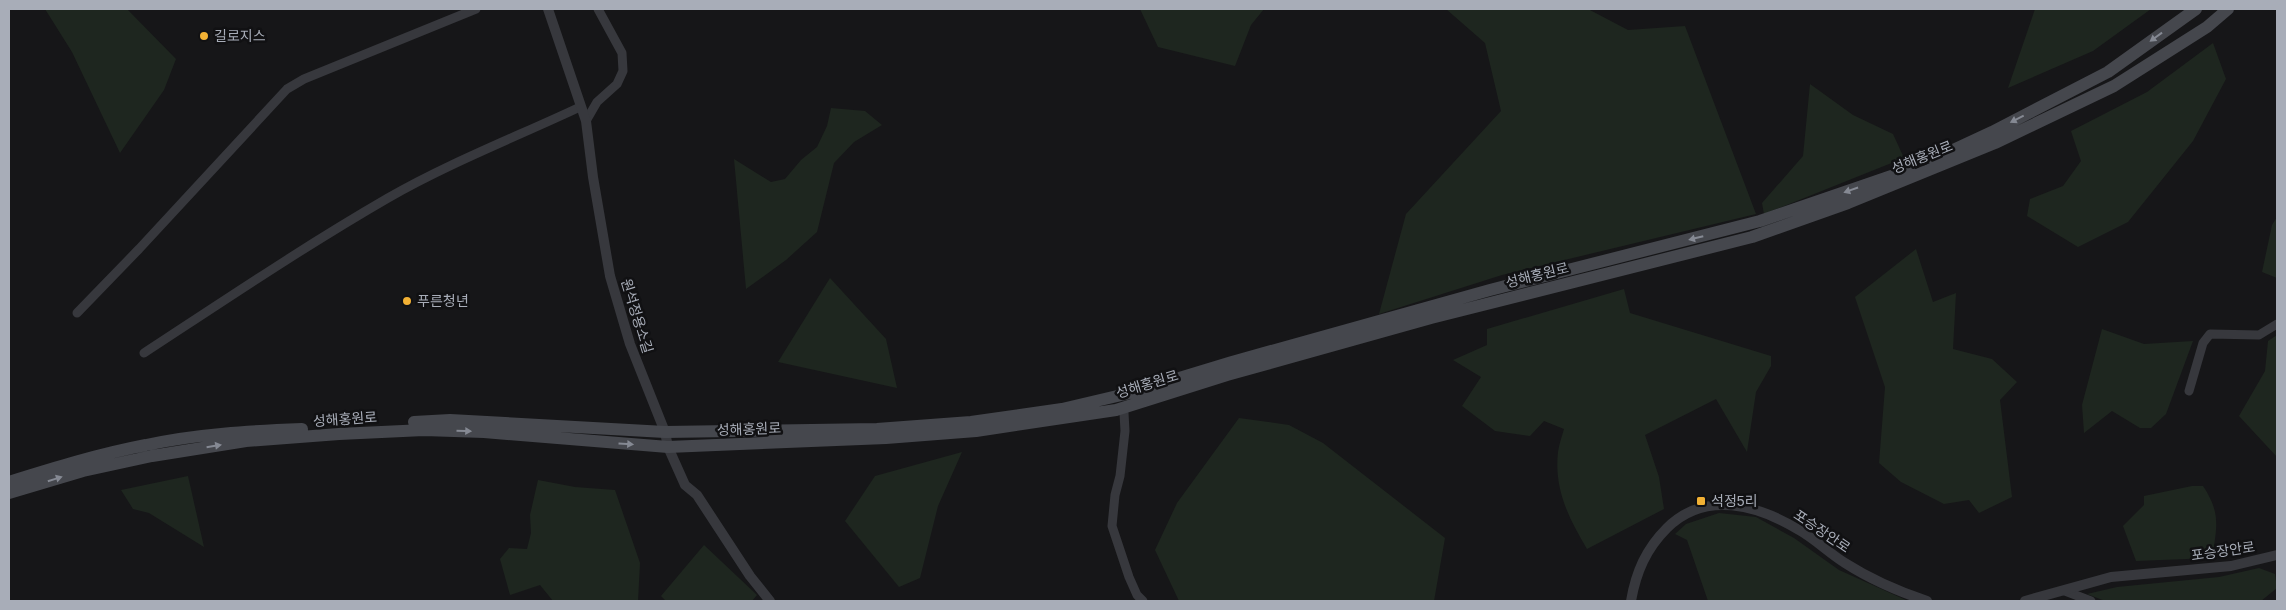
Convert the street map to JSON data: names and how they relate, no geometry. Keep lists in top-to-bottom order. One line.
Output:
{"streets":{"main road":["성해홍원로"],"street":["원석정용소길","포승장안로"]},"crossings":[["성해홍원로","원석정용소길"]],"places":{"other":["길로지스","푸른청년"],"transit":["석정5리"]}}
